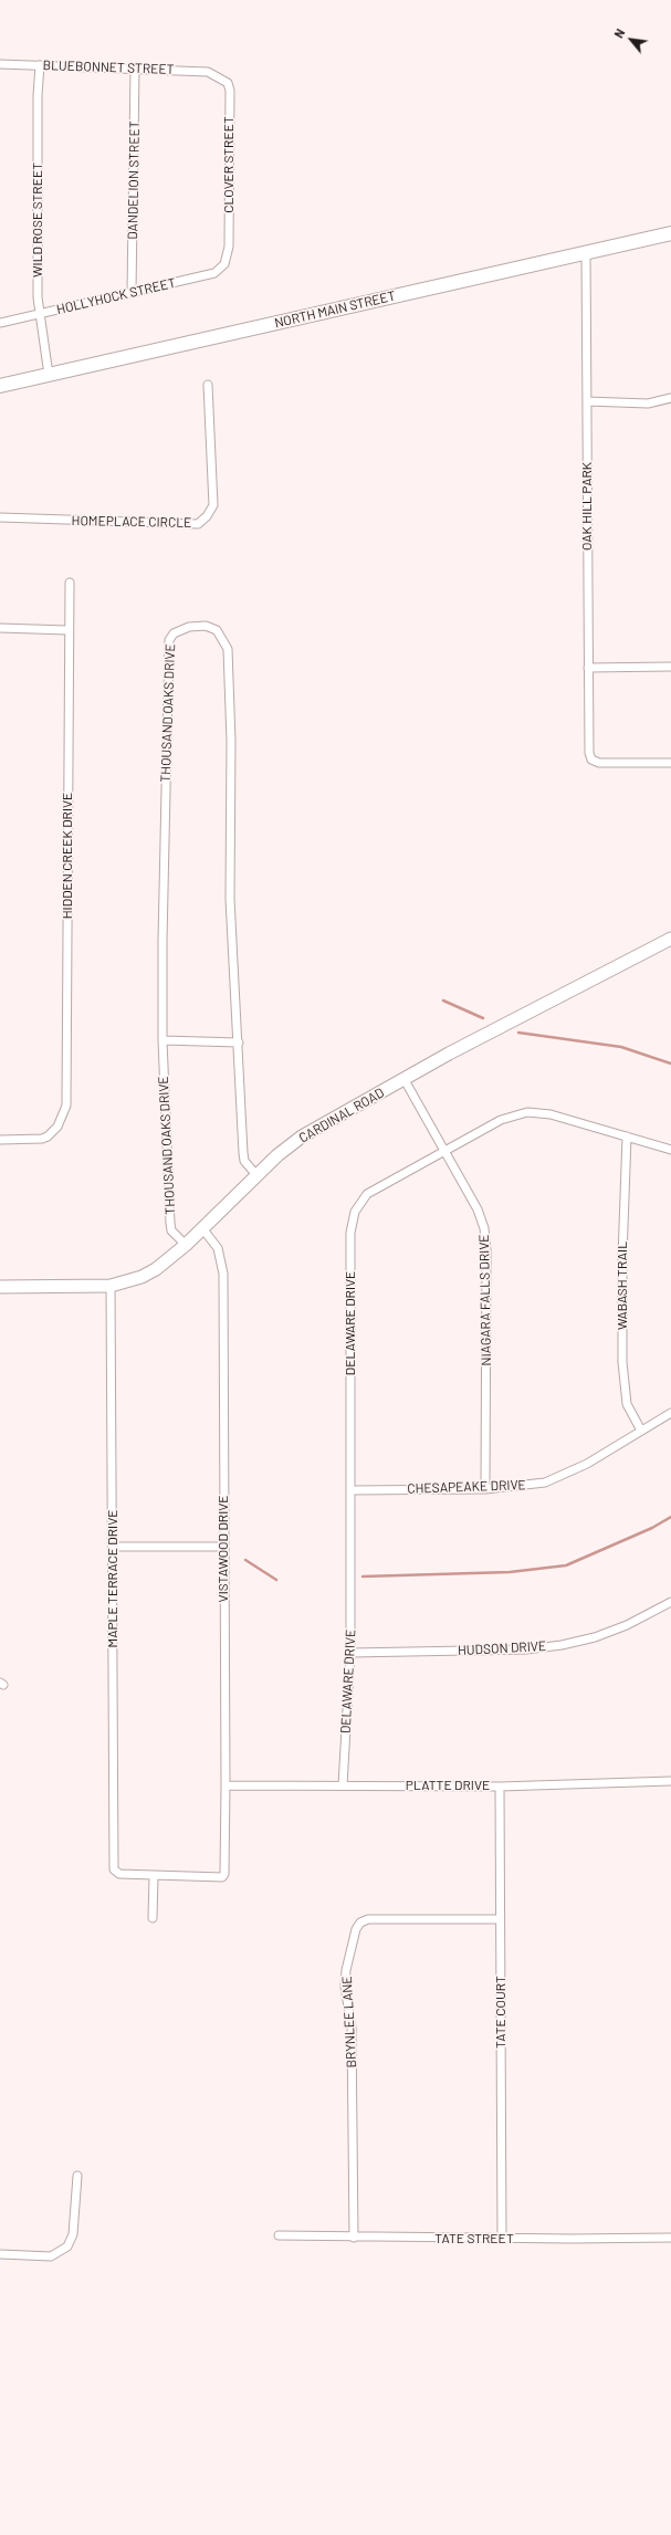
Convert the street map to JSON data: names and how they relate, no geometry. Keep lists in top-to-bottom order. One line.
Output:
{"streets":{"main road":["NORTH MAIN STREET"],"street":["BLUEBONNET STREET","CLOVER STREET","DANDELION STREET","WILD ROSE STREET","HOLLYHOCK STREET","OAK HILL PARK","HOMEPLACE CIRCLE","THOUSAND OAKS DRIVE","HIDDEN CREEK DRIVE","CARDINAL ROAD","WABASH TRAIL","NIAGARA FALLS DRIVE","DELAWARE DRIVE","CHESAPEAKE DRIVE","VISTAWOOD DRIVE","MAPLE TERRACE DRIVE","HUDSON DRIVE","PLATTE DRIVE","TATE COURT","BRYNLEE LANE","TATE STREET"]},"crossings":[["BLUEBONNET STREET","CLOVER STREET"],["BLUEBONNET STREET","DANDELION STREET"],["BLUEBONNET STREET","WILD ROSE STREET"],["CLOVER STREET","HOLLYHOCK STREET"],["DANDELION STREET","HOLLYHOCK STREET"],["WILD ROSE STREET","HOLLYHOCK STREET"],["WILD ROSE STREET","NORTH MAIN STREET"],["NORTH MAIN STREET","OAK HILL PARK"],["THOUSAND OAKS DRIVE","CARDINAL ROAD"],["CARDINAL ROAD","NIAGARA FALLS DRIVE"],["CARDINAL ROAD","VISTAWOOD DRIVE"],["CARDINAL ROAD","MAPLE TERRACE DRIVE"],["WABASH TRAIL","DELAWARE DRIVE"],["WABASH TRAIL","CHESAPEAKE DRIVE"],["NIAGARA FALLS DRIVE","DELAWARE DRIVE"],["NIAGARA FALLS DRIVE","CHESAPEAKE DRIVE"],["DELAWARE DRIVE","CHESAPEAKE DRIVE"],["DELAWARE DRIVE","HUDSON DRIVE"],["DELAWARE DRIVE","PLATTE DRIVE"],["VISTAWOOD DRIVE","MAPLE TERRACE DRIVE"],["VISTAWOOD DRIVE","PLATTE DRIVE"],["PLATTE DRIVE","TATE COURT"],["TATE COURT","BRYNLEE LANE"],["TATE COURT","TATE STREET"],["BRYNLEE LANE","TATE STREET"]],"north":"top left"}
